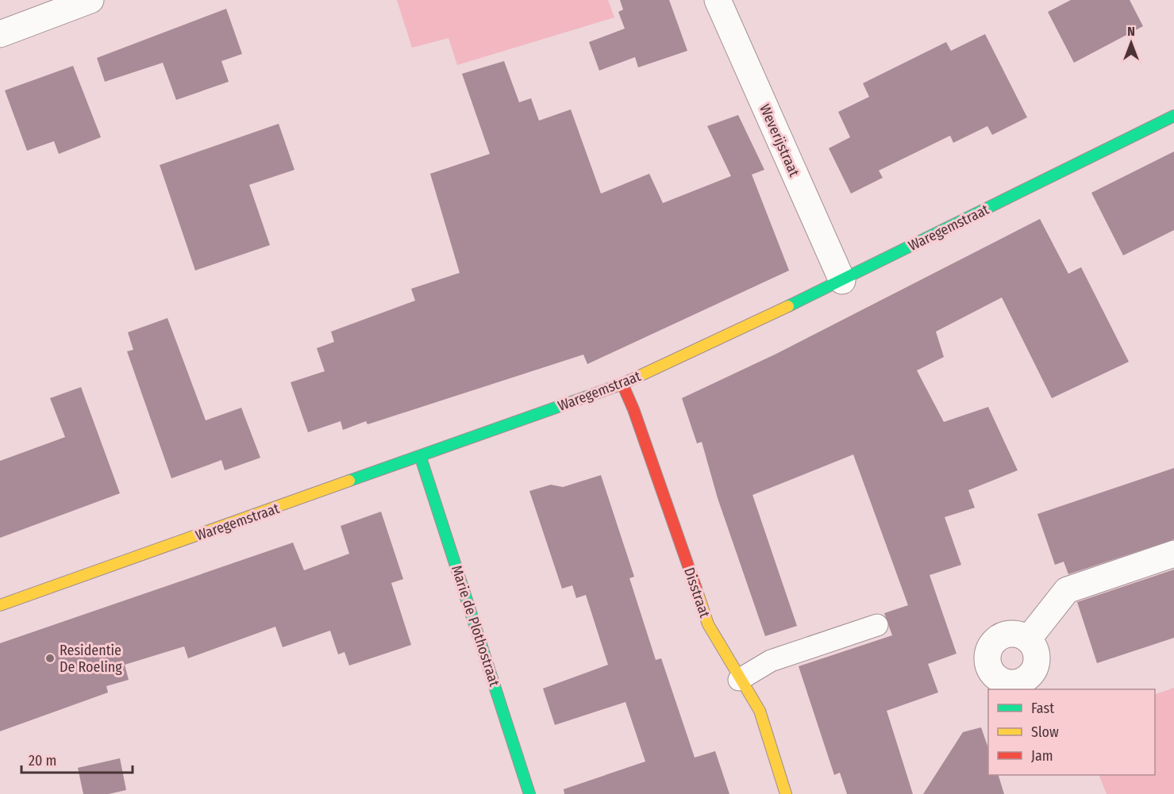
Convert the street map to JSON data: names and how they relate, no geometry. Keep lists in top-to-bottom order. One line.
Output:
{"streets":{"street":["Weverijstraat","Waregemstraat","Disstraat","Marie de Plothostraat"]},"crossings":[["Weverijstraat","Waregemstraat"],["Waregemstraat","Disstraat"],["Waregemstraat","Marie de Plothostraat"]],"places":["Residentie De Roeling"],"legend":["Fast","Slow","Jam"],"scale_bar":"20 m","north":"top"}
